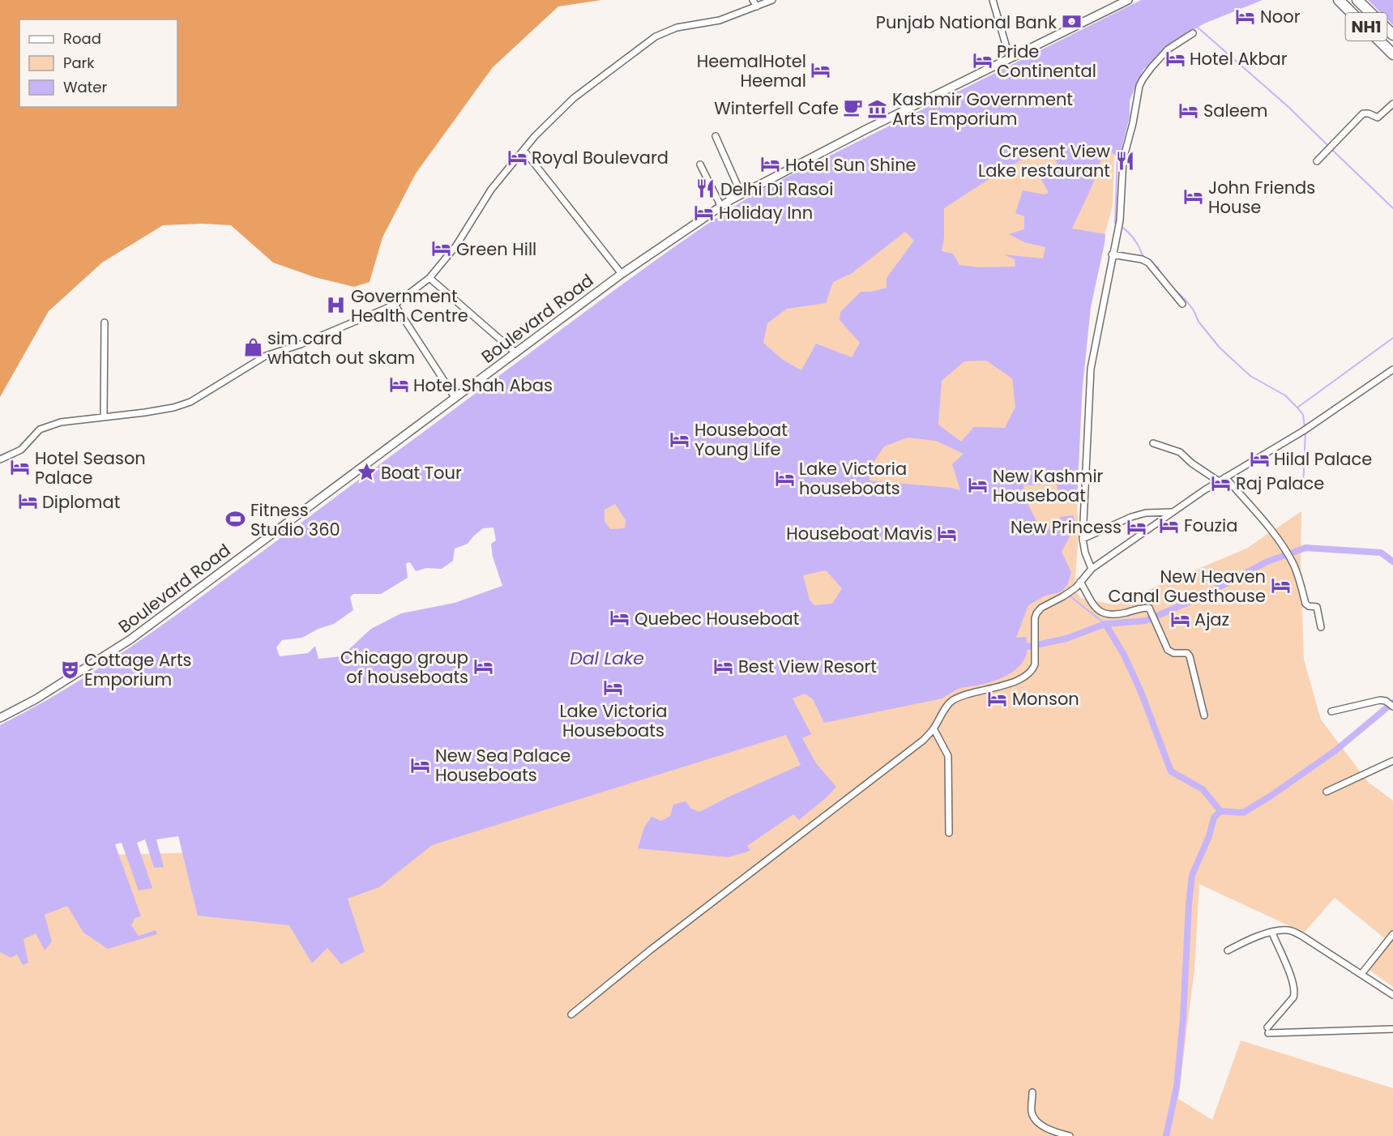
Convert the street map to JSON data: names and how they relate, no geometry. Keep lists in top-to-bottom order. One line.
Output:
{"streets":{"highway":["NH1"],"main road":["Boulevard Road"]},"water":["Dal Lake"],"places":{"hotel":["Noor","Hotel Akbar","Pride Continental","HeemalHotel Heemal","Saleem","Royal Boulevard","Hotel Sun Shine","John Friends House","Holiday Inn","Green Hill","Hotel Shah Abas","Houseboat Young Life","Hilal Palace","Hotel Season Palace","Lake Victoria houseboats","Raj Palace","New Kashmir Houseboat","Diplomat","Fouzia","New Princess","Houseboat Mavis","New Heaven Canal Guesthouse","Quebec Houseboat","Ajaz","Best View Resort","Chicago group of houseboats","Lake Victoria Houseboats","Monson","New Sea Palace Houseboats"],"bank":["Punjab National Bank"],"cafe":["Winterfell Cafe"],"museum":["Kashmir Government Arts Emporium"],"restaurant":["Cresent View Lake restaurant","Delhi Di Rasoi"],"hospital":["Government Health Centre"],"shop":["sim card whatch out skam"],"place":["Boat Tour"],"sports":["Fitness Studio 360"],"theatre":["Cottage Arts Emporium"]},"legend":["Road","Park","Water"]}
